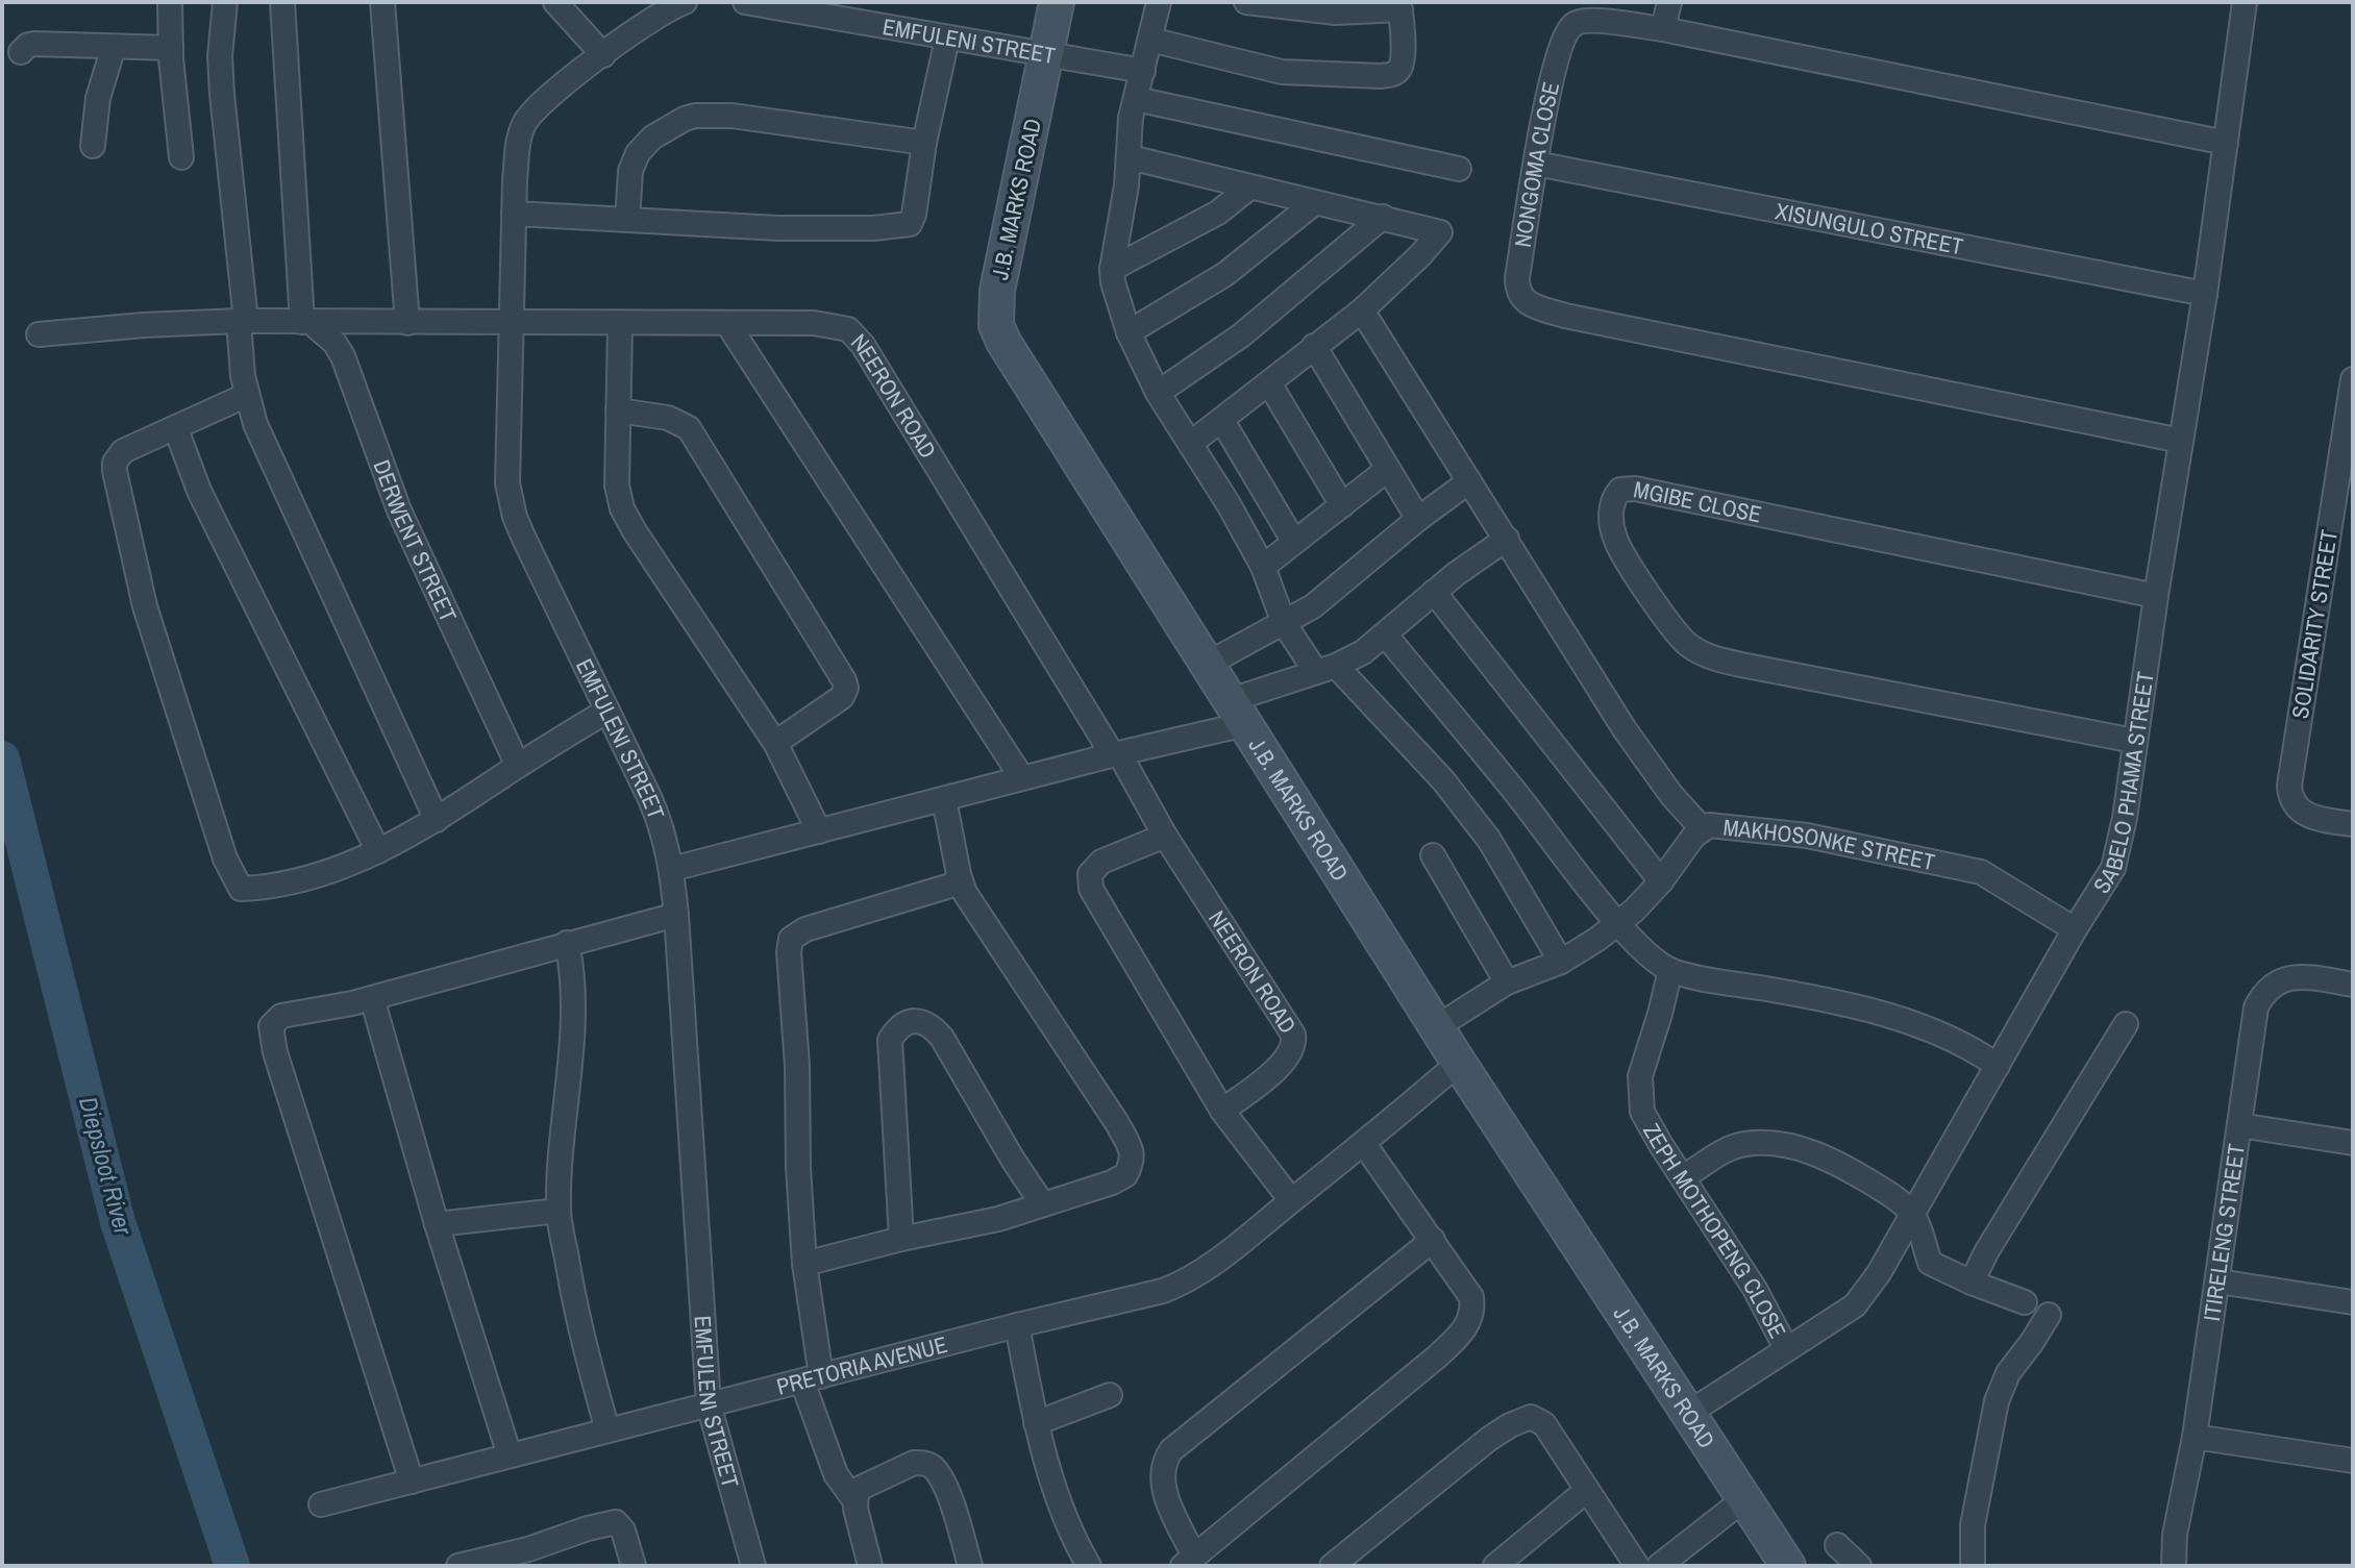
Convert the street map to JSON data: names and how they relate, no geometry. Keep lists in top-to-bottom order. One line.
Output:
{"streets":{"street":["EMFULENI STREET","NONGOMA CLOSE","J.B. MARKS ROAD","XISUNGULO STREET","NEERON ROAD","MGIBE CLOSE","DERWENT STREET","SOLIDARITY STREET","SABELO PHAMA STREET","MAKHOSONKE STREET","ZEPH MOTHOPENG CLOSE","ITIRELENG STREET","PRETORIA AVENUE"]},"crossings":[["EMFULENI STREET","J.B. MARKS ROAD"],["EMFULENI STREET","NEERON ROAD"],["EMFULENI STREET","PRETORIA AVENUE"],["NONGOMA CLOSE","XISUNGULO STREET"],["NONGOMA CLOSE","SABELO PHAMA STREET"],["J.B. MARKS ROAD","SABELO PHAMA STREET"],["J.B. MARKS ROAD","MAKHOSONKE STREET"],["J.B. MARKS ROAD","PRETORIA AVENUE"],["XISUNGULO STREET","SABELO PHAMA STREET"],["NEERON ROAD","DERWENT STREET"],["MGIBE CLOSE","SABELO PHAMA STREET"],["SABELO PHAMA STREET","MAKHOSONKE STREET"],["SABELO PHAMA STREET","ZEPH MOTHOPENG CLOSE"]],"water":["Diepsloot River"]}
